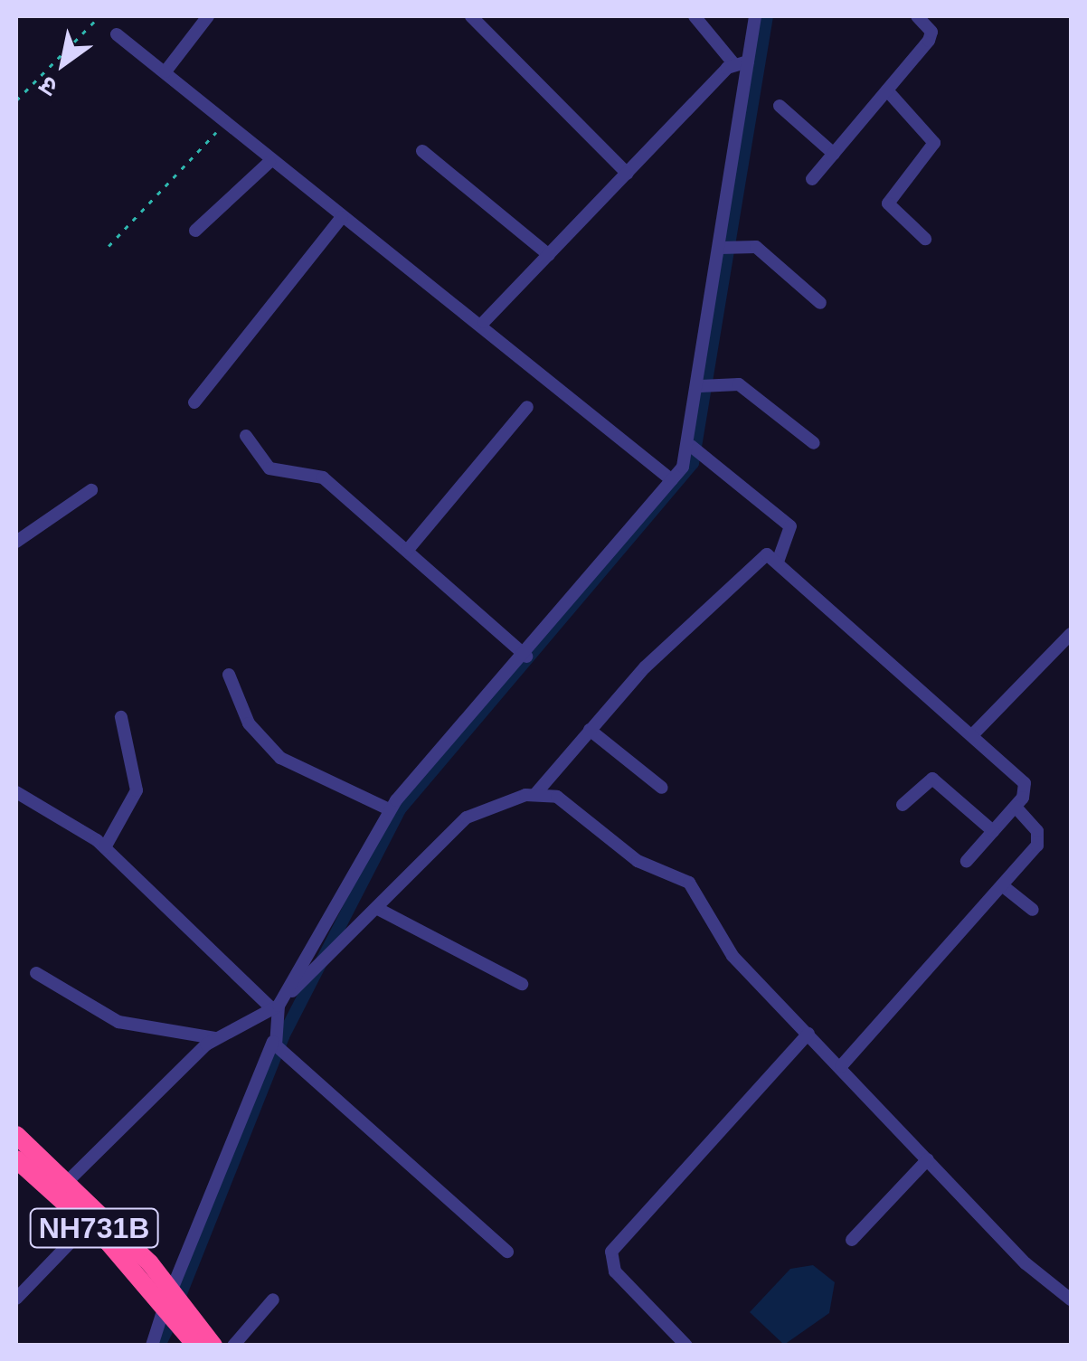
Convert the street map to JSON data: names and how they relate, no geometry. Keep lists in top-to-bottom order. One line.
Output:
{"streets":{"highway":["NH731B"]},"north":"bottom left"}
